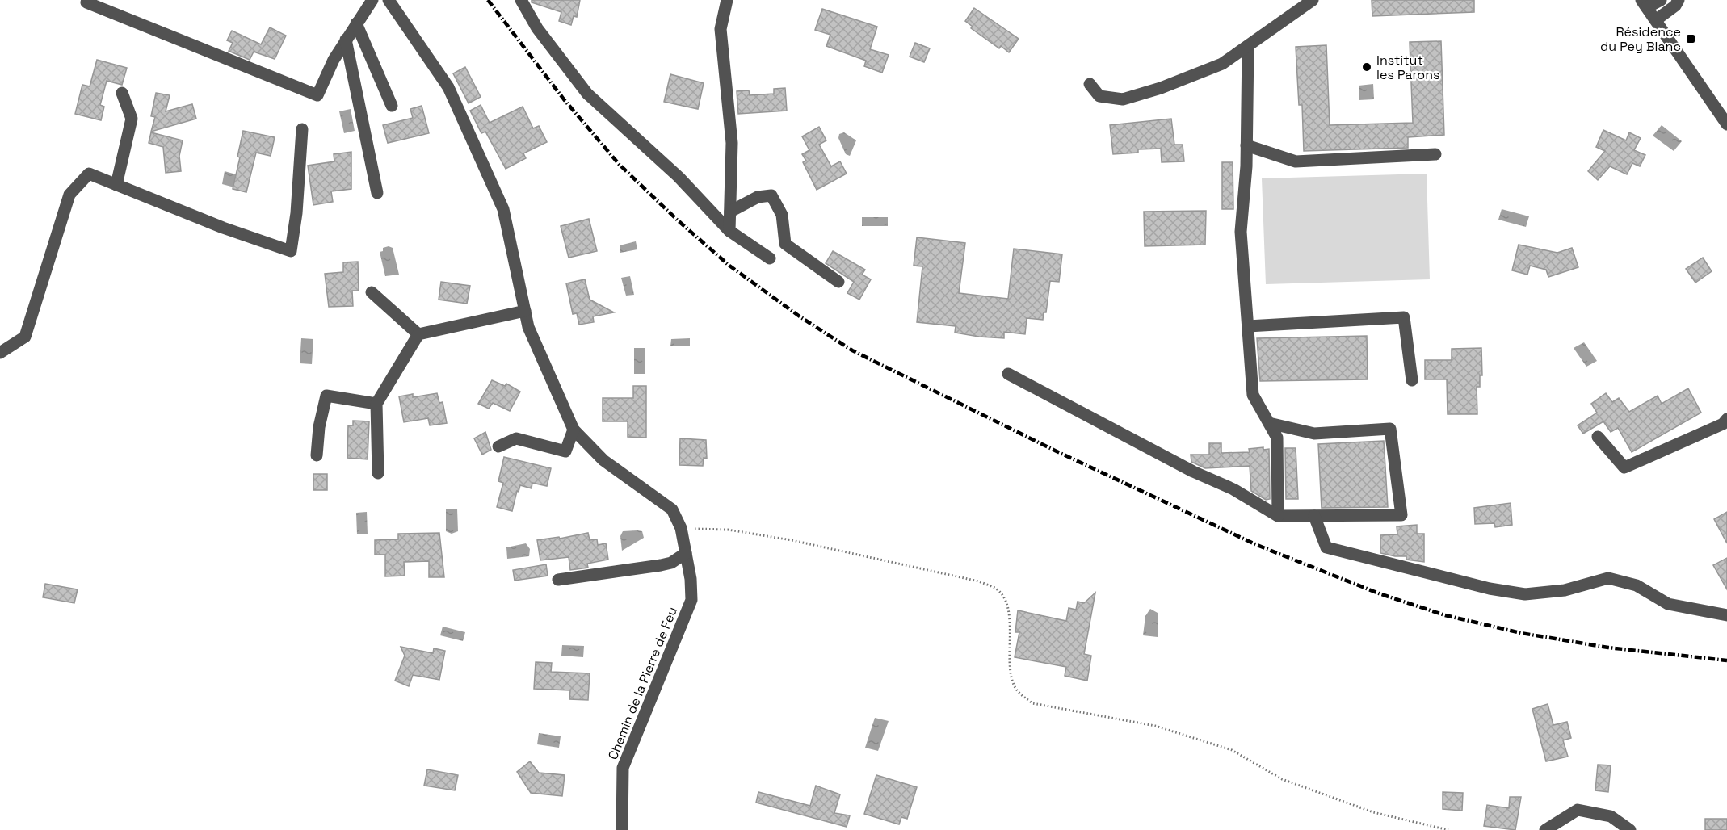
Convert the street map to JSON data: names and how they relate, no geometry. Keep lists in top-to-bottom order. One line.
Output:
{"streets":{"street":["Chemin de la Pierre de Feu"]},"places":{"transit":["Résidence du Pey Blanc"],"other":["Institut les Parons"]}}
